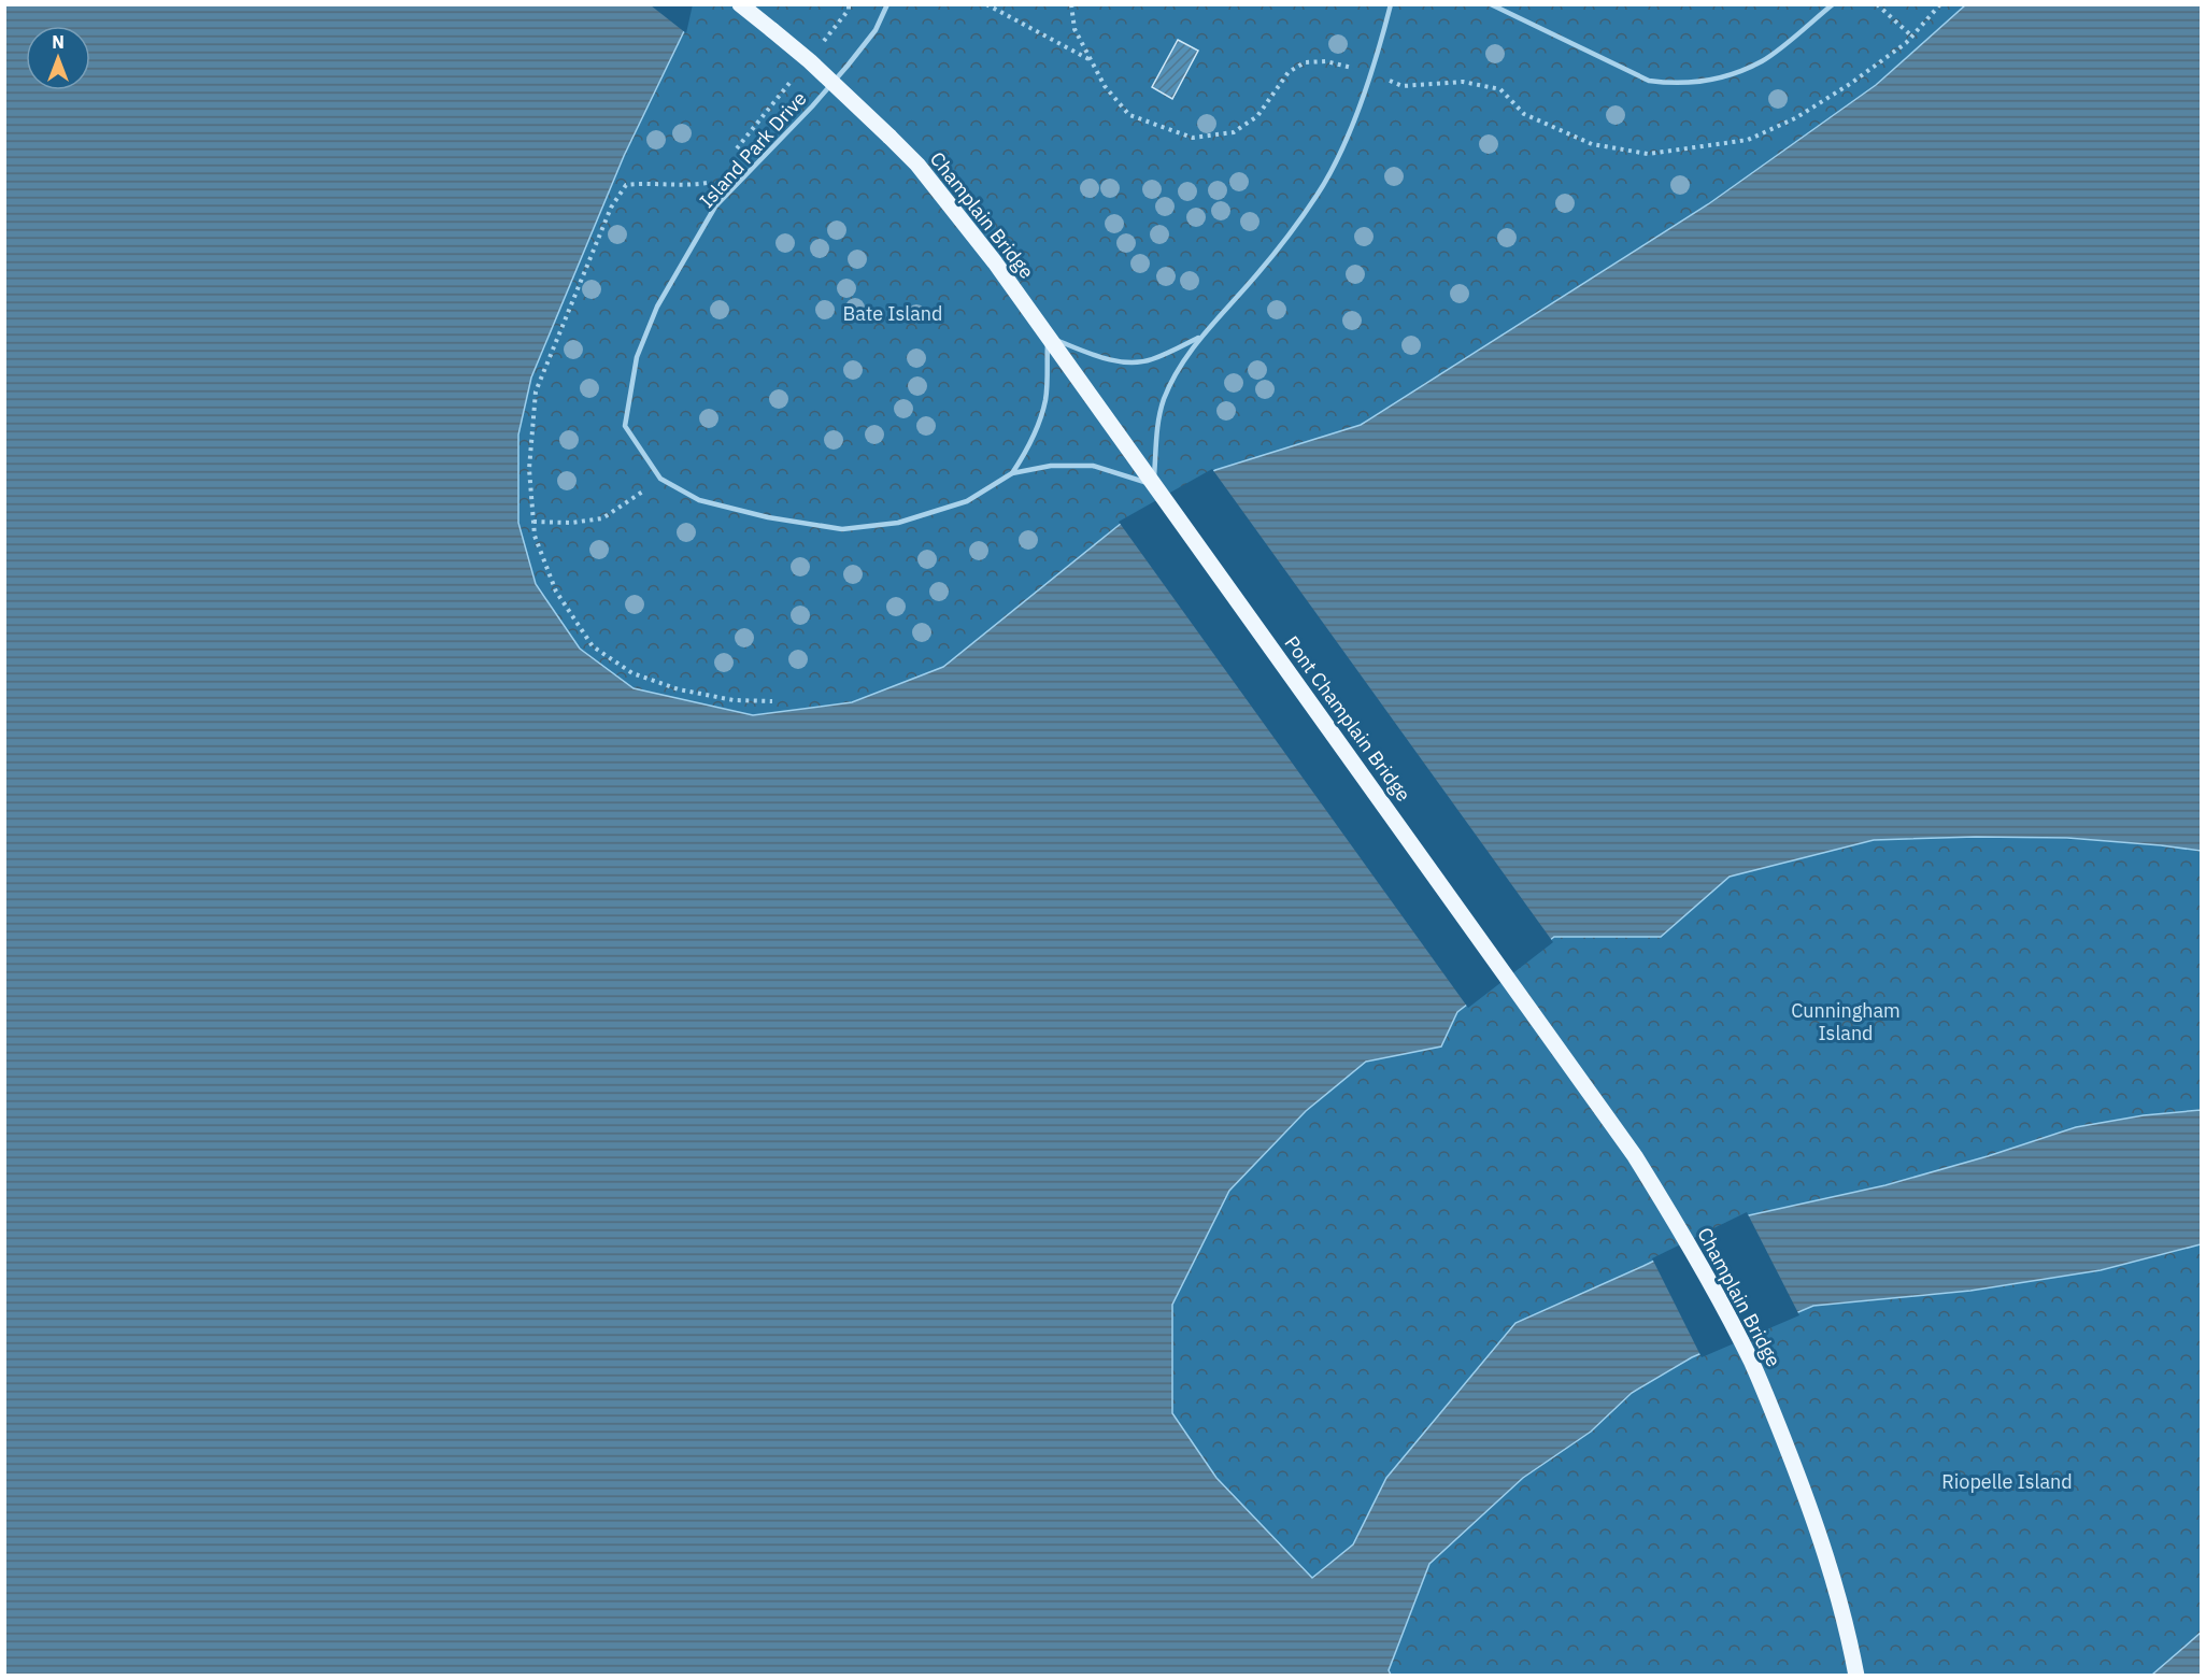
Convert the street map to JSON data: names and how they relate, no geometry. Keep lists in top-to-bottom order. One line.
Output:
{"streets":{"main road":["Champlain Bridge","Pont Champlain Bridge"],"lane":["Island Park Drive"]},"crossings":[["Island Park Drive","Champlain Bridge"],["Island Park Drive","Pont Champlain Bridge"],["Champlain Bridge","Pont Champlain Bridge"]],"parks":["Bate Island","Cunningham Island","Riopelle Island"],"north":"top"}
